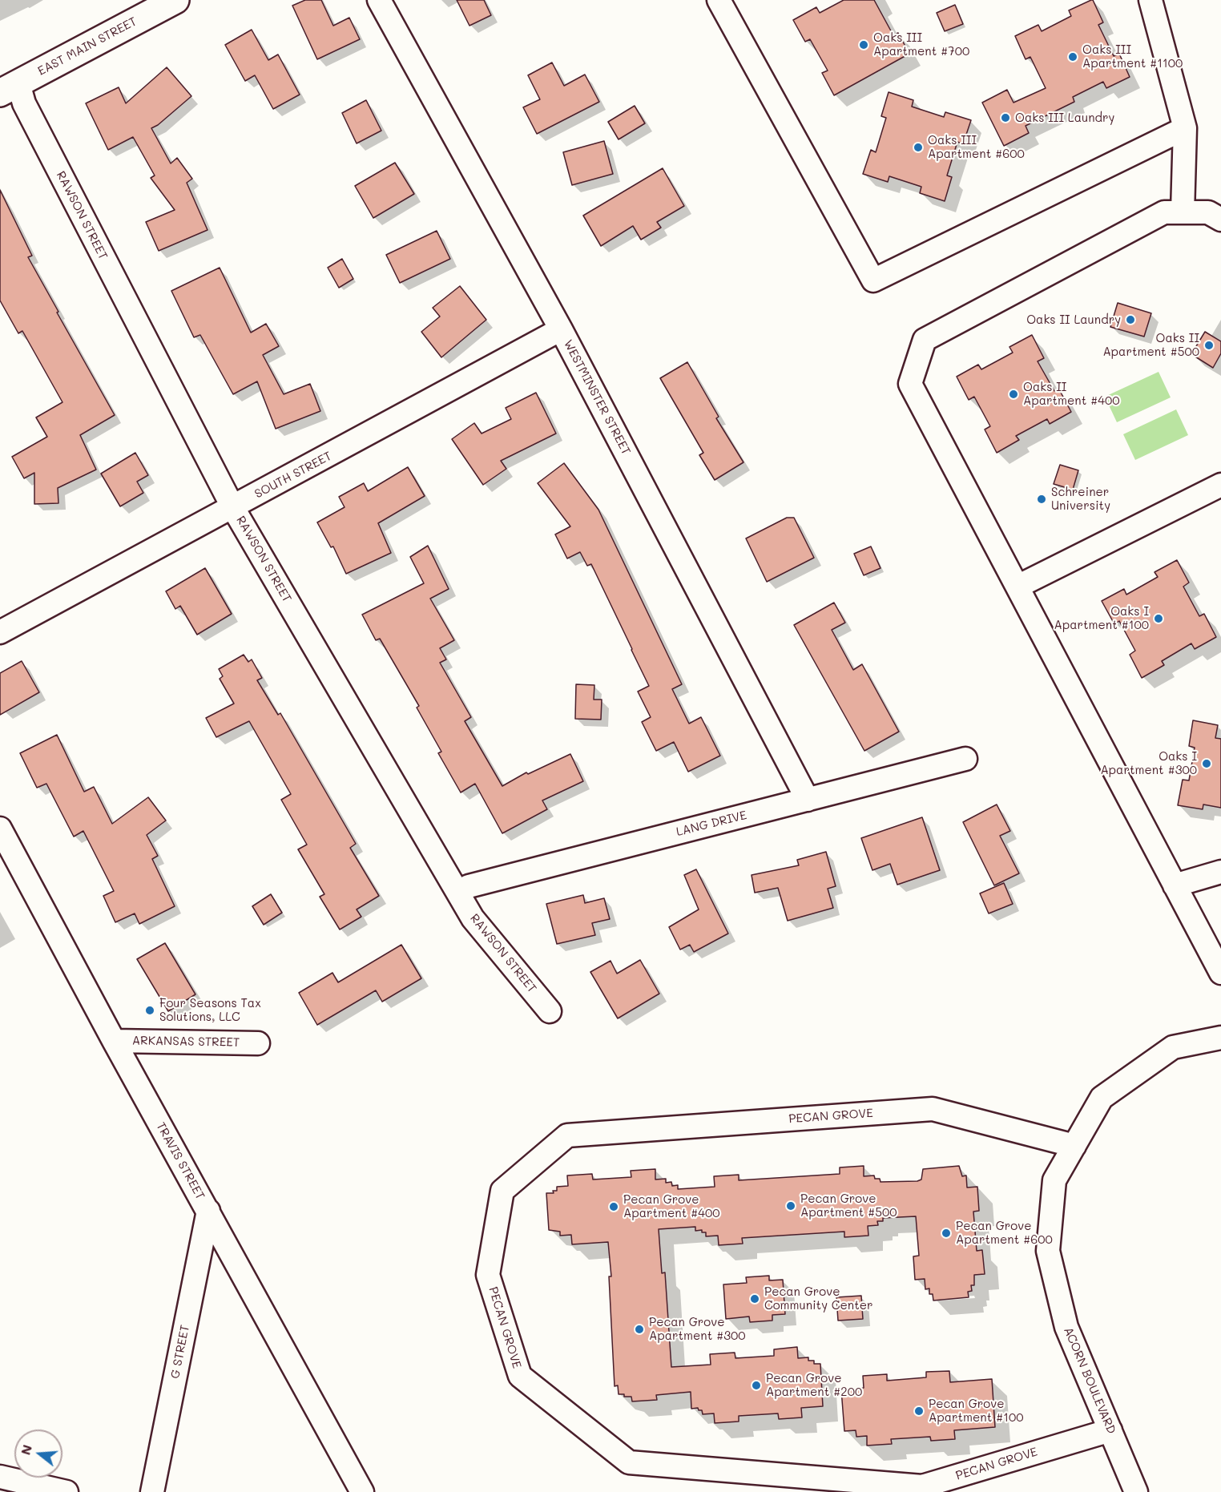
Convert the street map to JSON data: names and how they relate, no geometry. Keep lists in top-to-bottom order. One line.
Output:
{"streets":{"street":["EAST MAIN STREET","RAWSON STREET","WESTMINSTER STREET","SOUTH STREET","LANG DRIVE","ARKANSAS STREET","PECAN GROVE","TRAVIS STREET","G STREET","ACORN BOULEVARD"]},"crossings":[["EAST MAIN STREET","RAWSON STREET"],["RAWSON STREET","SOUTH STREET"],["RAWSON STREET","LANG DRIVE"],["WESTMINSTER STREET","SOUTH STREET"],["WESTMINSTER STREET","LANG DRIVE"],["ARKANSAS STREET","TRAVIS STREET"],["PECAN GROVE","ACORN BOULEVARD"],["TRAVIS STREET","G STREET"]],"places":["Oaks III Apartment #700","Oaks III Apartment #1100","Oaks III Laundry","Oaks III Apartment #600","Oaks II Laundry","Oaks II Apartment #500","Oaks II Apartment #400","Schreiner University","Oaks I Apartment #100","Oaks I Apartment #300","Four Seasons Tax Solutions, LLC","Pecan Grove Apartment #500","Pecan Grove Apartment #400","Pecan Grove Apartment #600","Pecan Grove Community Center","Pecan Grove Apartment #300","Pecan Grove Apartment #200","Pecan Grove Apartment #100"],"north":"left"}
